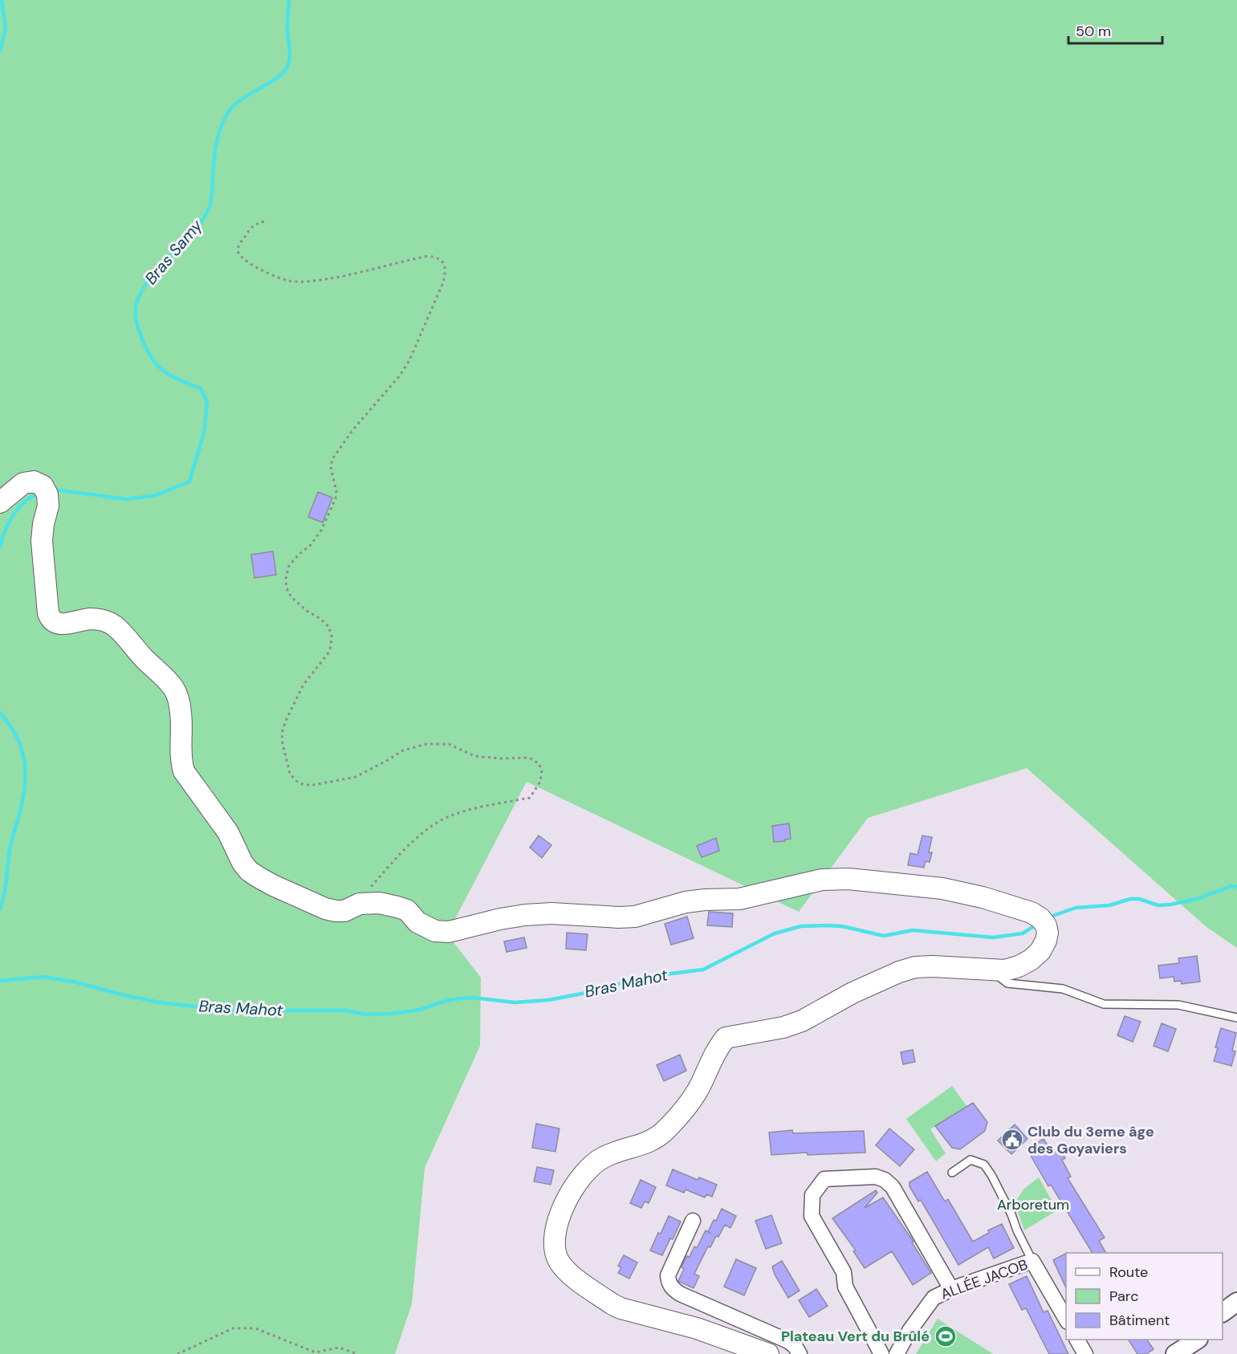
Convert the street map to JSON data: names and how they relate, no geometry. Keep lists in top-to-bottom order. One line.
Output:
{"streets":{"street":["ALLÉE JACOB"]},"water":["Bras Samy","Bras Mahot"],"parks":["Arboretum"],"places":{"public building":["Club du 3eme âge des Goyaviers"],"sports":["Plateau Vert du Brûlé"]},"legend":["Route","Parc","Bâtiment"],"scale_bar":"50 m"}
